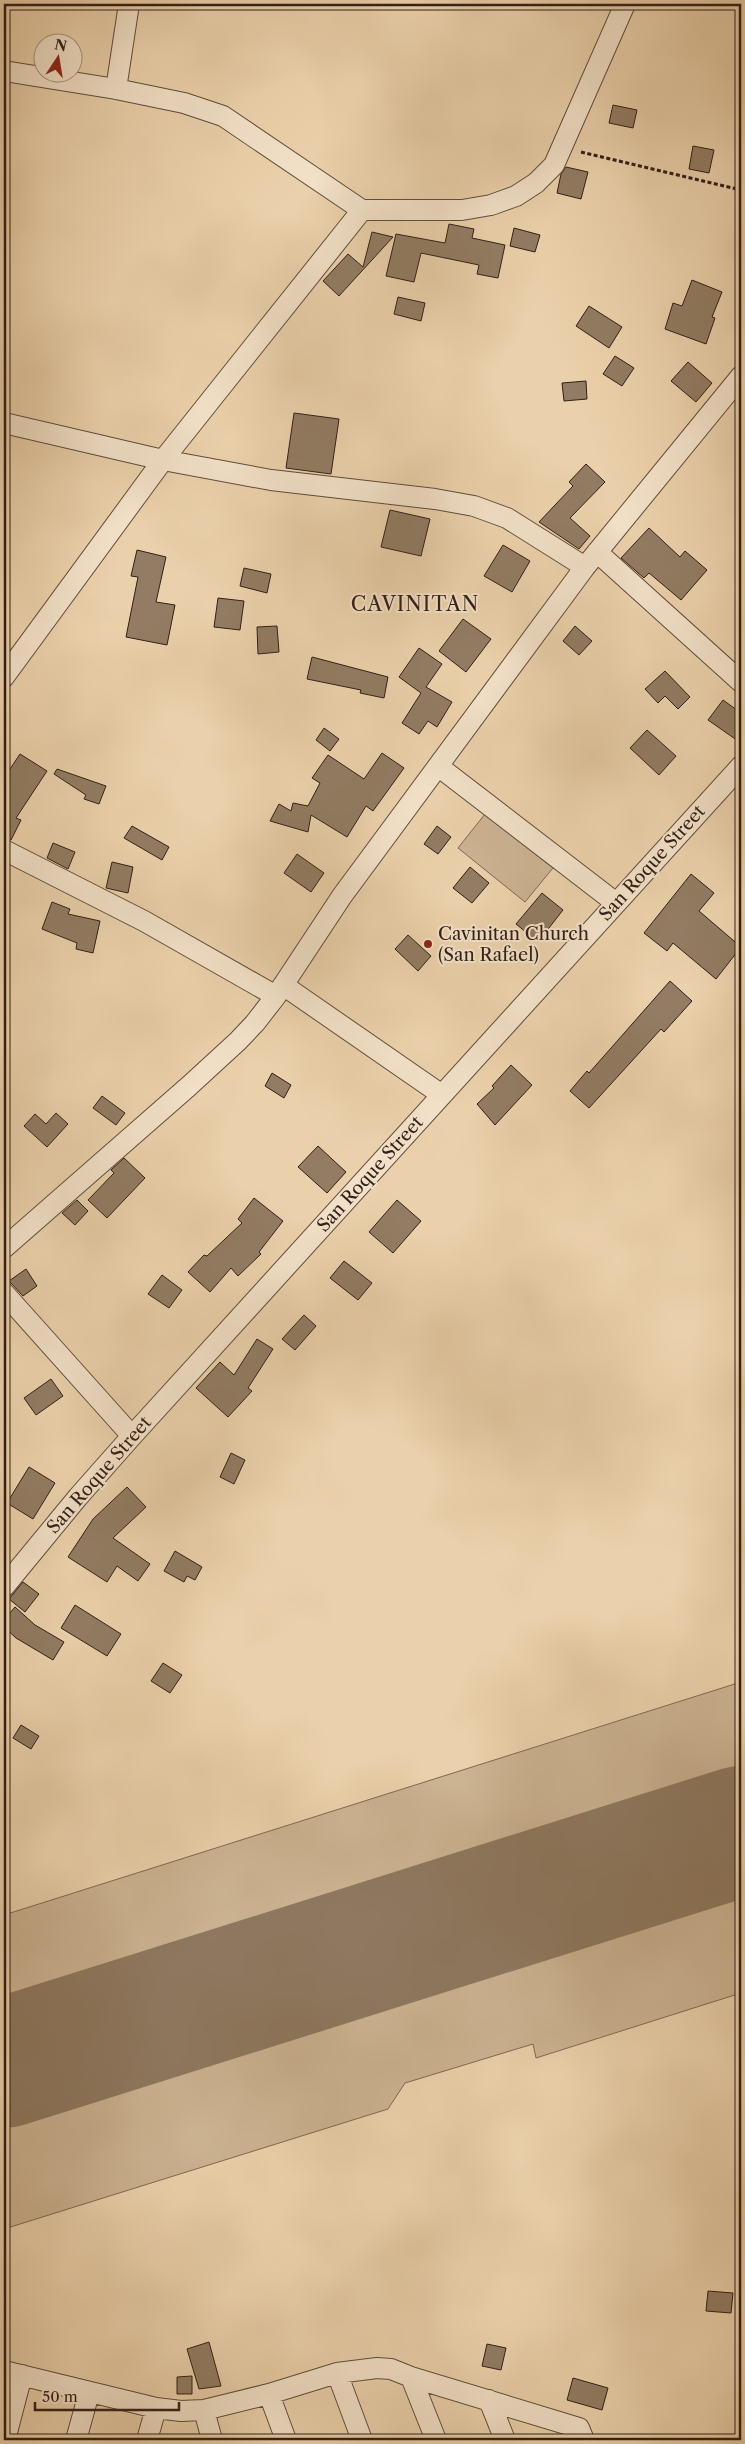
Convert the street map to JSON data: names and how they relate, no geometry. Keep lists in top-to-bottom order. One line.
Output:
{"streets":{"street":["San Roque Street"]},"districts":["CAVINITAN"],"places":["Cavinitan Church (San Rafael)"],"scale_bar":"50 m","north":"top"}
